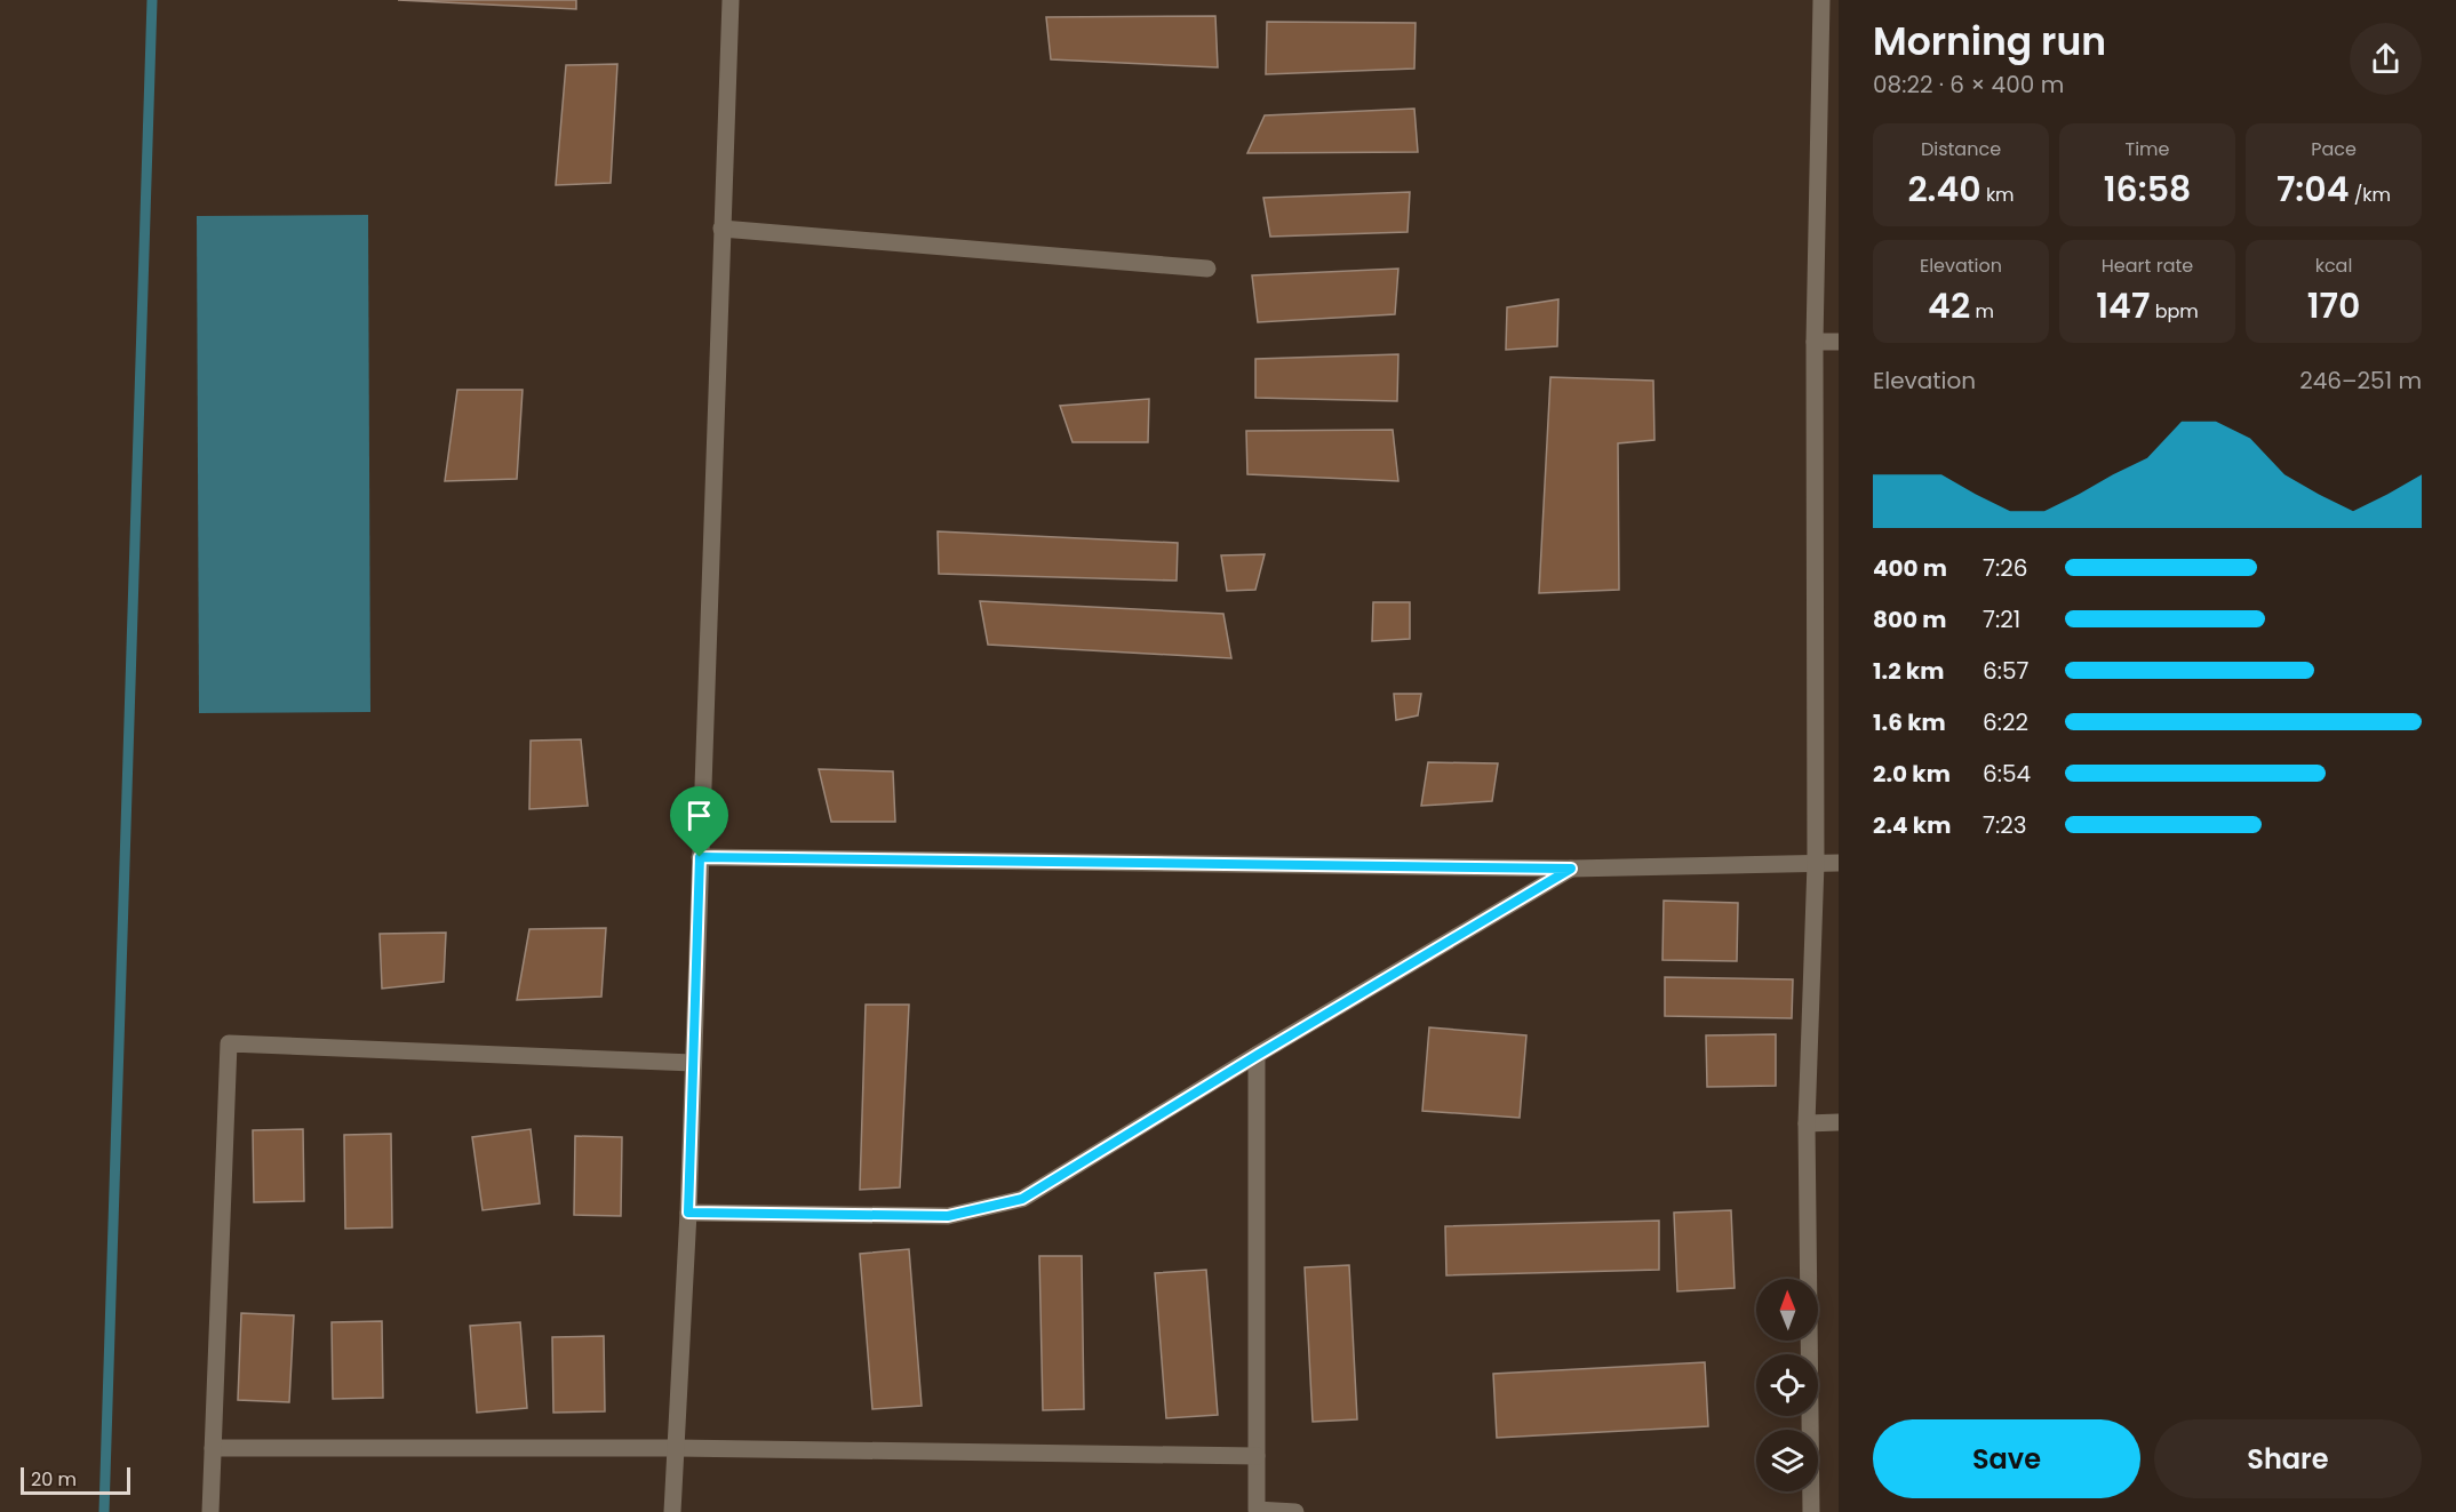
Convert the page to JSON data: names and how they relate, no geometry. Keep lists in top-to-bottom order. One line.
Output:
{"scale_bar":"20 m","north":"top","page":{"heading":["Morning run","08:22 · 6 × 400 m"],"stats":[["Distance","2.40 km"],["Time","16:58"],["Pace","7:04 /km"],["Elevation","42 m"],["Heart rate","147 bpm"],["kcal","170"]],"chart":["Elevation","246–251 m"],"list":[{"name":"400 m","note":"7:26"},{"name":"800 m","note":"7:21"},{"name":"1.2 km","note":"6:57"},{"name":"1.6 km","note":"6:22"},{"name":"2.0 km","note":"6:54"},{"name":"2.4 km","note":"7:23"}],"buttons":["Save","Share"],"scale":"20 m"}}
